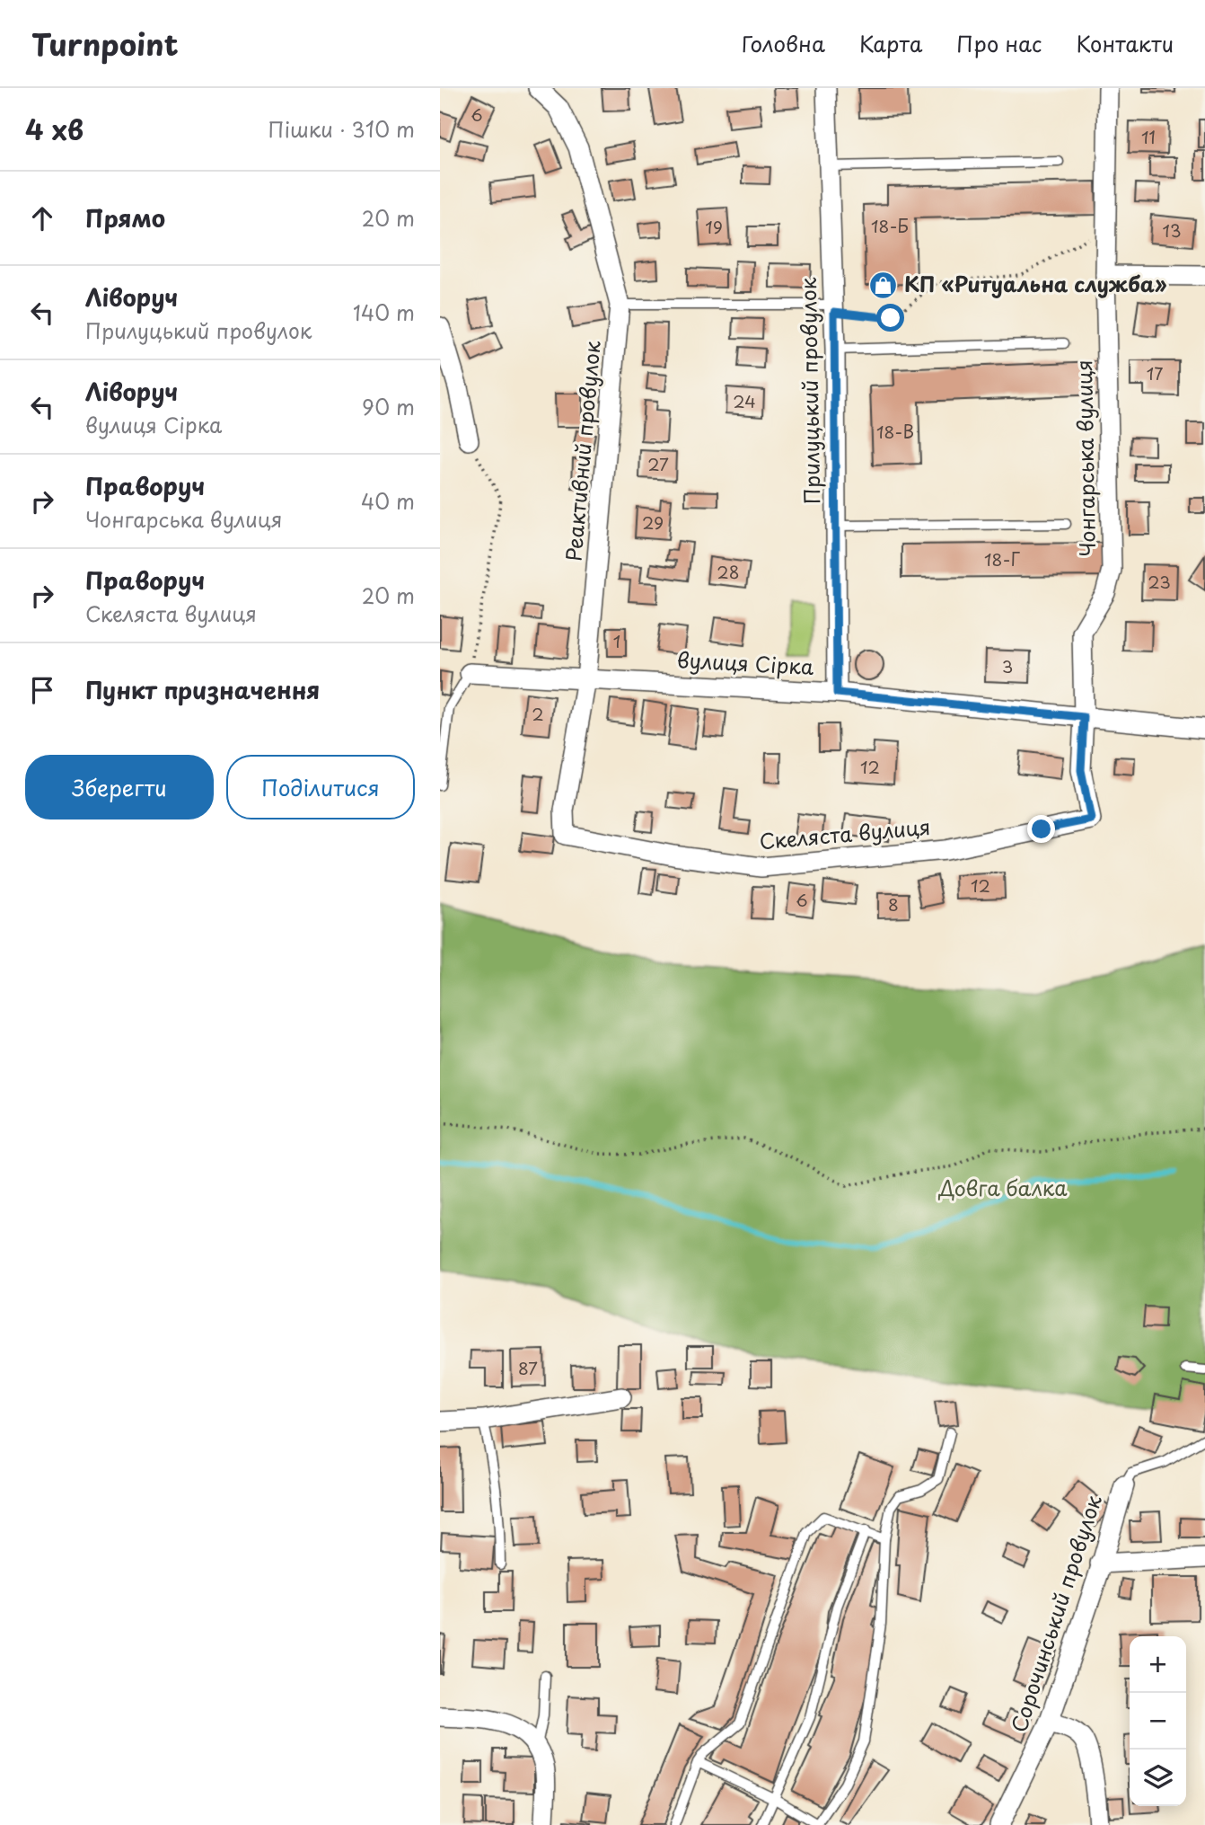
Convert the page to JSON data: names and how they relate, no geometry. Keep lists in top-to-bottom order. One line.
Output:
{"streets":{"street":["Прилуцький провулок","Реактивний провулок","Чонгарська вулиця","вулиця Сірка","Скеляста вулиця","Сорочинський провулок"]},"crossings":[["Прилуцький провулок","вулиця Сірка"],["Реактивний провулок","вулиця Сірка"],["Реактивний провулок","Скеляста вулиця"],["Чонгарська вулиця","вулиця Сірка"],["Чонгарська вулиця","Скеляста вулиця"]],"parks":["Довга балка"],"places":{"shop":["КП «Ритуальна служба»"]},"house_numbers":["6","11","18-Б","19","13","17","24","18-В","27","29","18-Г","28","23","1","3","2","12","12","6","8","87"],"page":{"header":"Turnpoint","nav":["Головна","Карта","Про нас","Контакти"],"heading":["4 хв","Пішки · 310 m"],"list":[["Прямо","20 m"],["Ліворуч","Прилуцький провулок","140 m"],["Ліворуч","вулиця Сірка","90 m"],["Праворуч","Чонгарська вулиця","40 m"],["Праворуч","Скеляста вулиця","20 m"],"Пункт призначення"],"buttons":["Зберегти","Поділитися"],"map_buttons":["+","−"]}}
